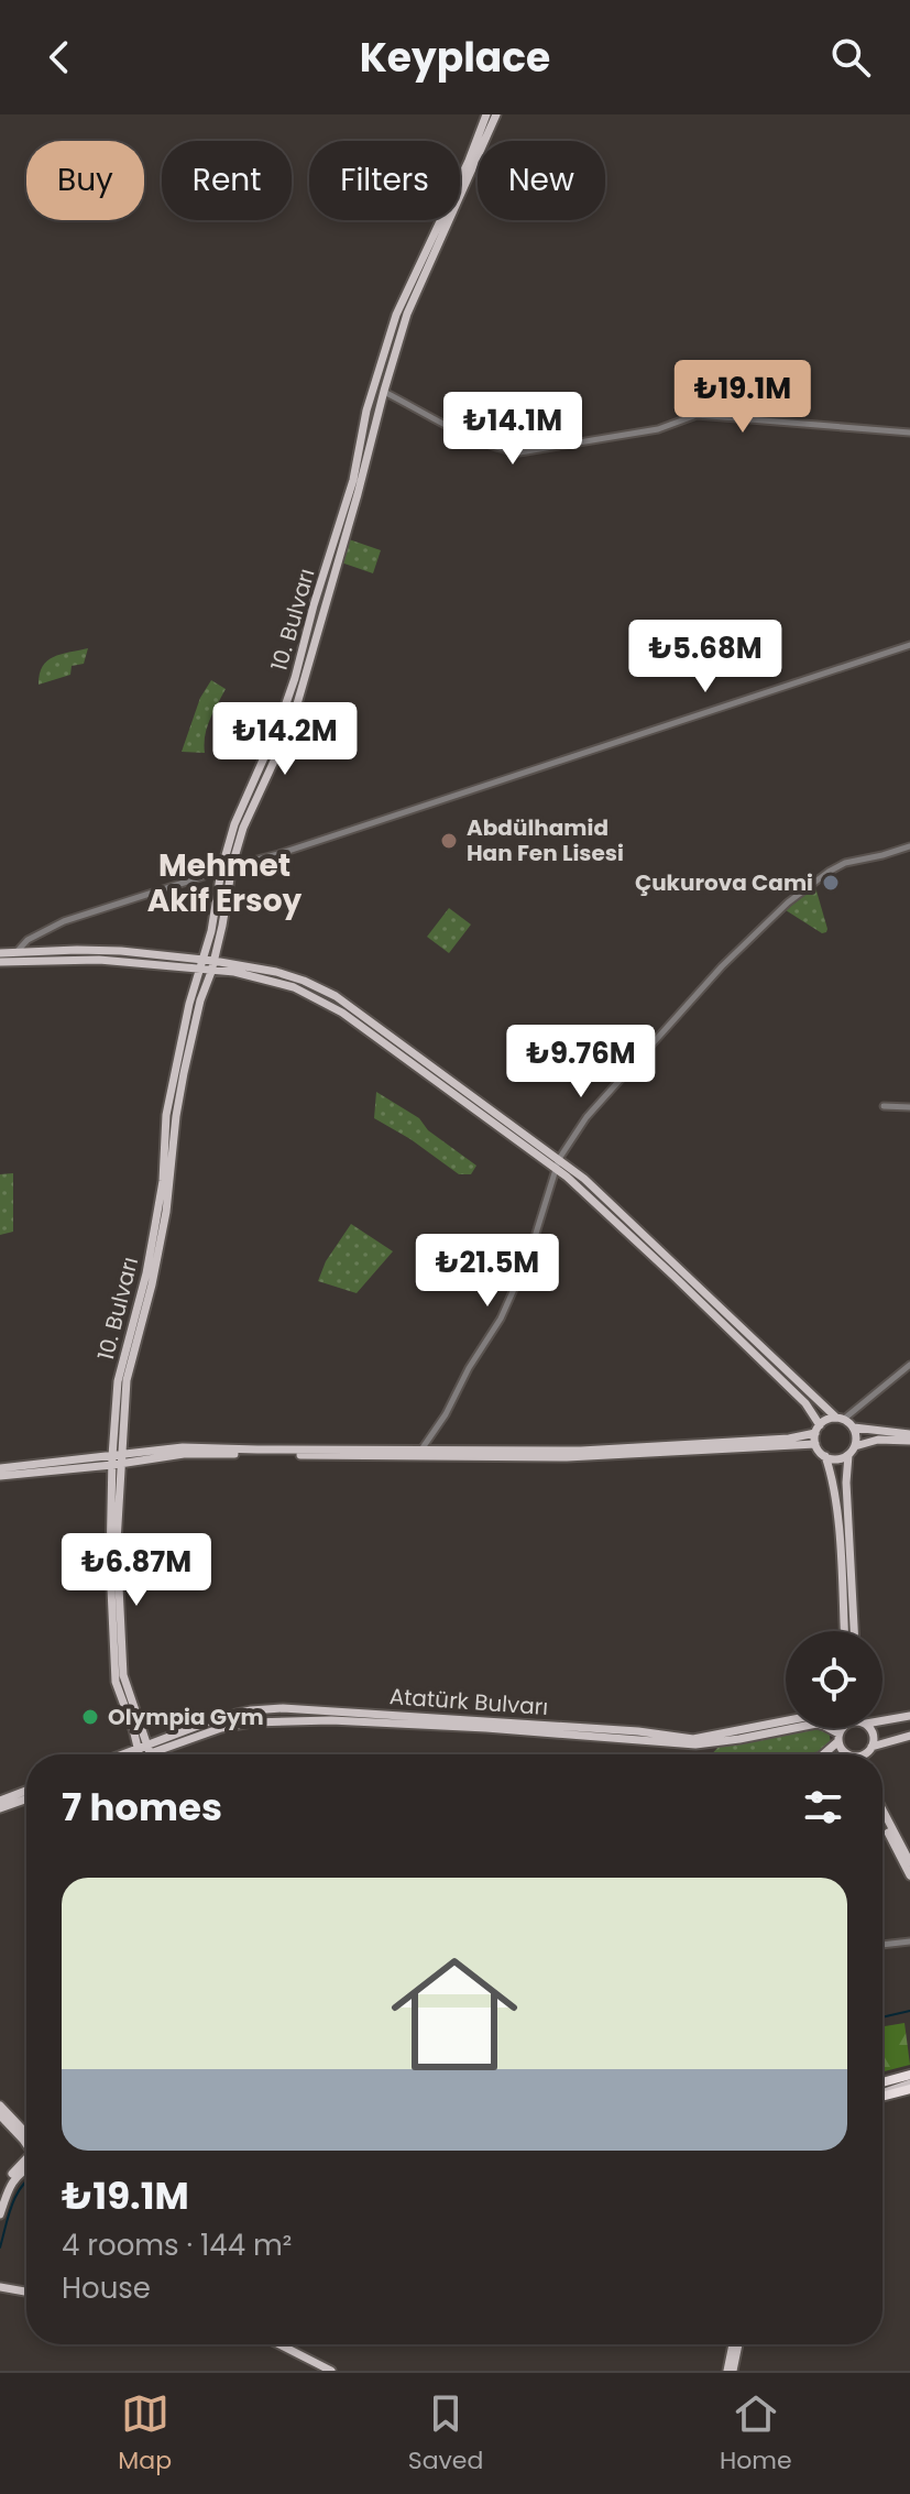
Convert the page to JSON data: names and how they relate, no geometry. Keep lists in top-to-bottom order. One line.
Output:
{"streets":{"main road":["10. Bulvarı","Atatürk Bulvarı"]},"crossings":[["10. Bulvarı","Atatürk Bulvarı"]],"districts":["Mehmet Akif Ersoy"],"places":["Abdülhamid Han Fen Lisesi","Çukurova Cami","Olympia Gym"],"page":{"header":"Keyplace","chip":["Buy","Rent","Filters","New"],"price":["₺19.1M","₺14.1M","₺5.68M","₺14.2M","₺9.76M","₺21.5M","₺6.87M"],"heading":"7 homes","list":[{"name":"₺19.1M","note":"4 rooms · 144 m² · House"}],"tabs":["Map","Saved","Home"]}}
